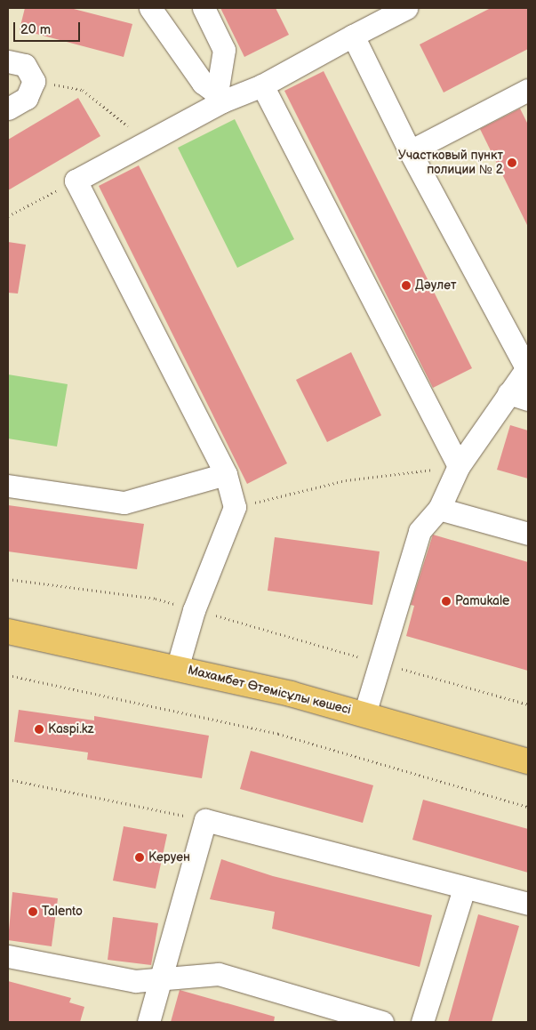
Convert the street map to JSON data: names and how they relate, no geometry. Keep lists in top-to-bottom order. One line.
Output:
{"streets":{"main road":["Махамбет Өтемісұлы көшесі"]},"places":["Участковый пункт полиции № 2","Дәулет","Pamukale","Kaspi.kz","Керуен","Talento"],"scale_bar":"20 m"}
